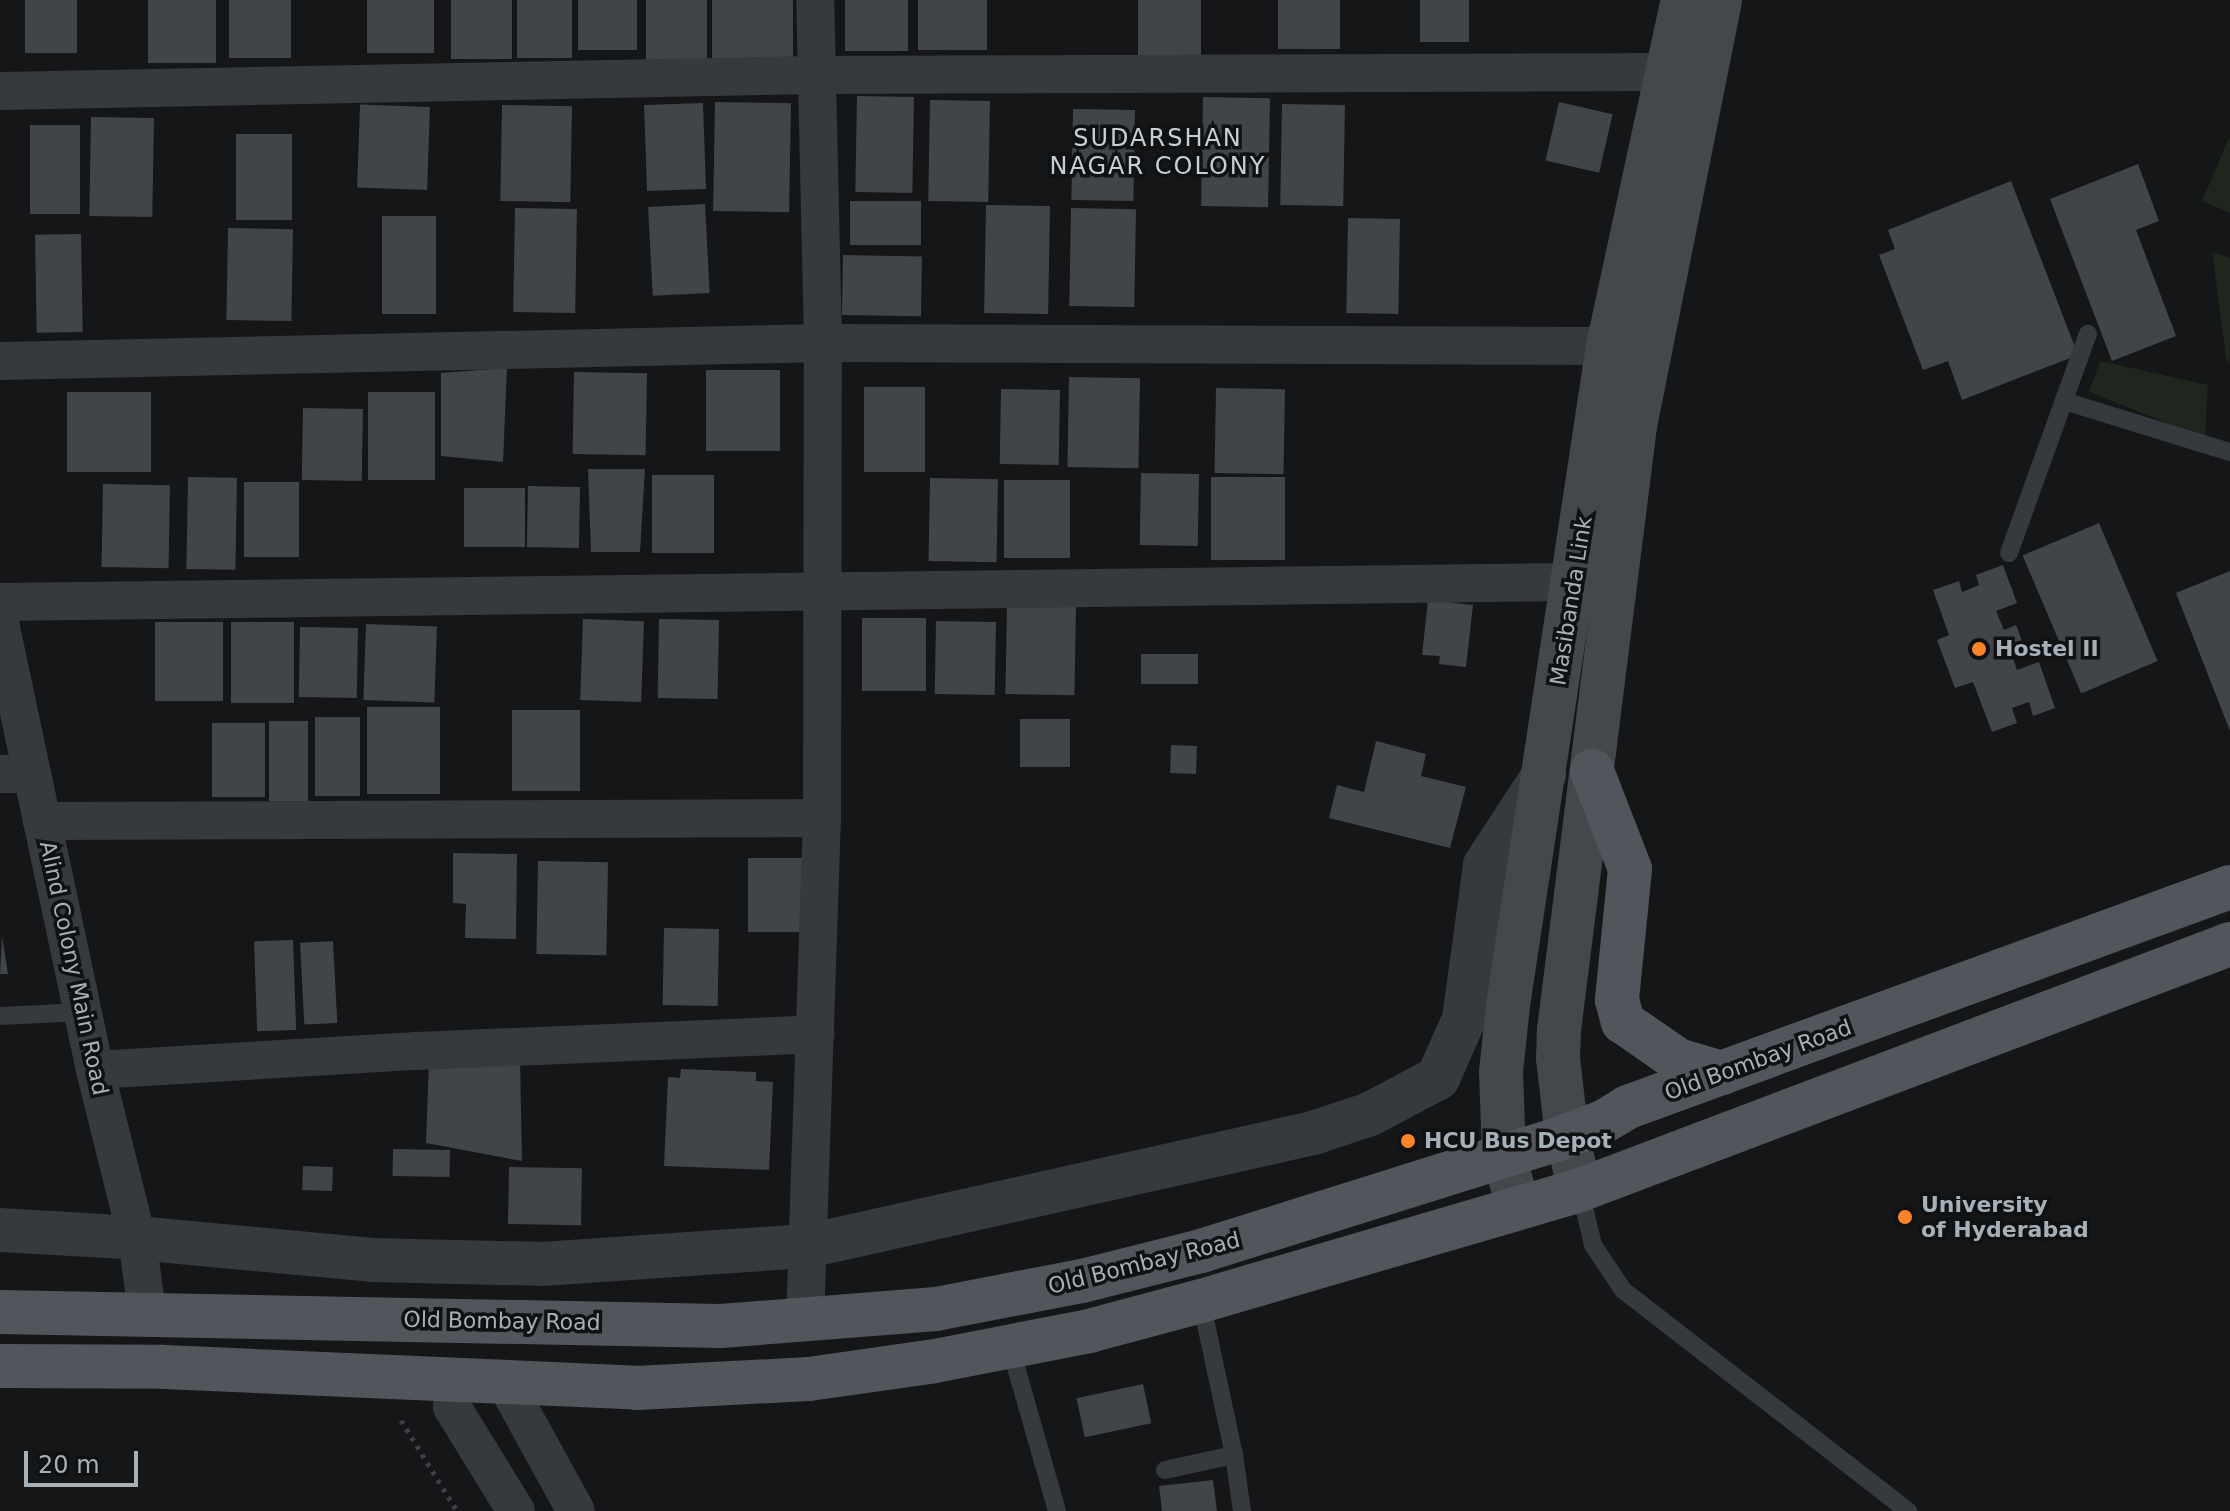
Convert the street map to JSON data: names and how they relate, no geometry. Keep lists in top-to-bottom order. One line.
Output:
{"streets":{"main road":["Masibanda Link","Old Bombay Road"],"street":["Alind Colony Main Road"]},"crossings":[["Masibanda Link","Old Bombay Road"],["Alind Colony Main Road","Old Bombay Road"]],"districts":["SUDARSHAN NAGAR COLONY"],"places":["Hostel II","HCU Bus Depot","University of Hyderabad"],"scale_bar":"20 m"}
